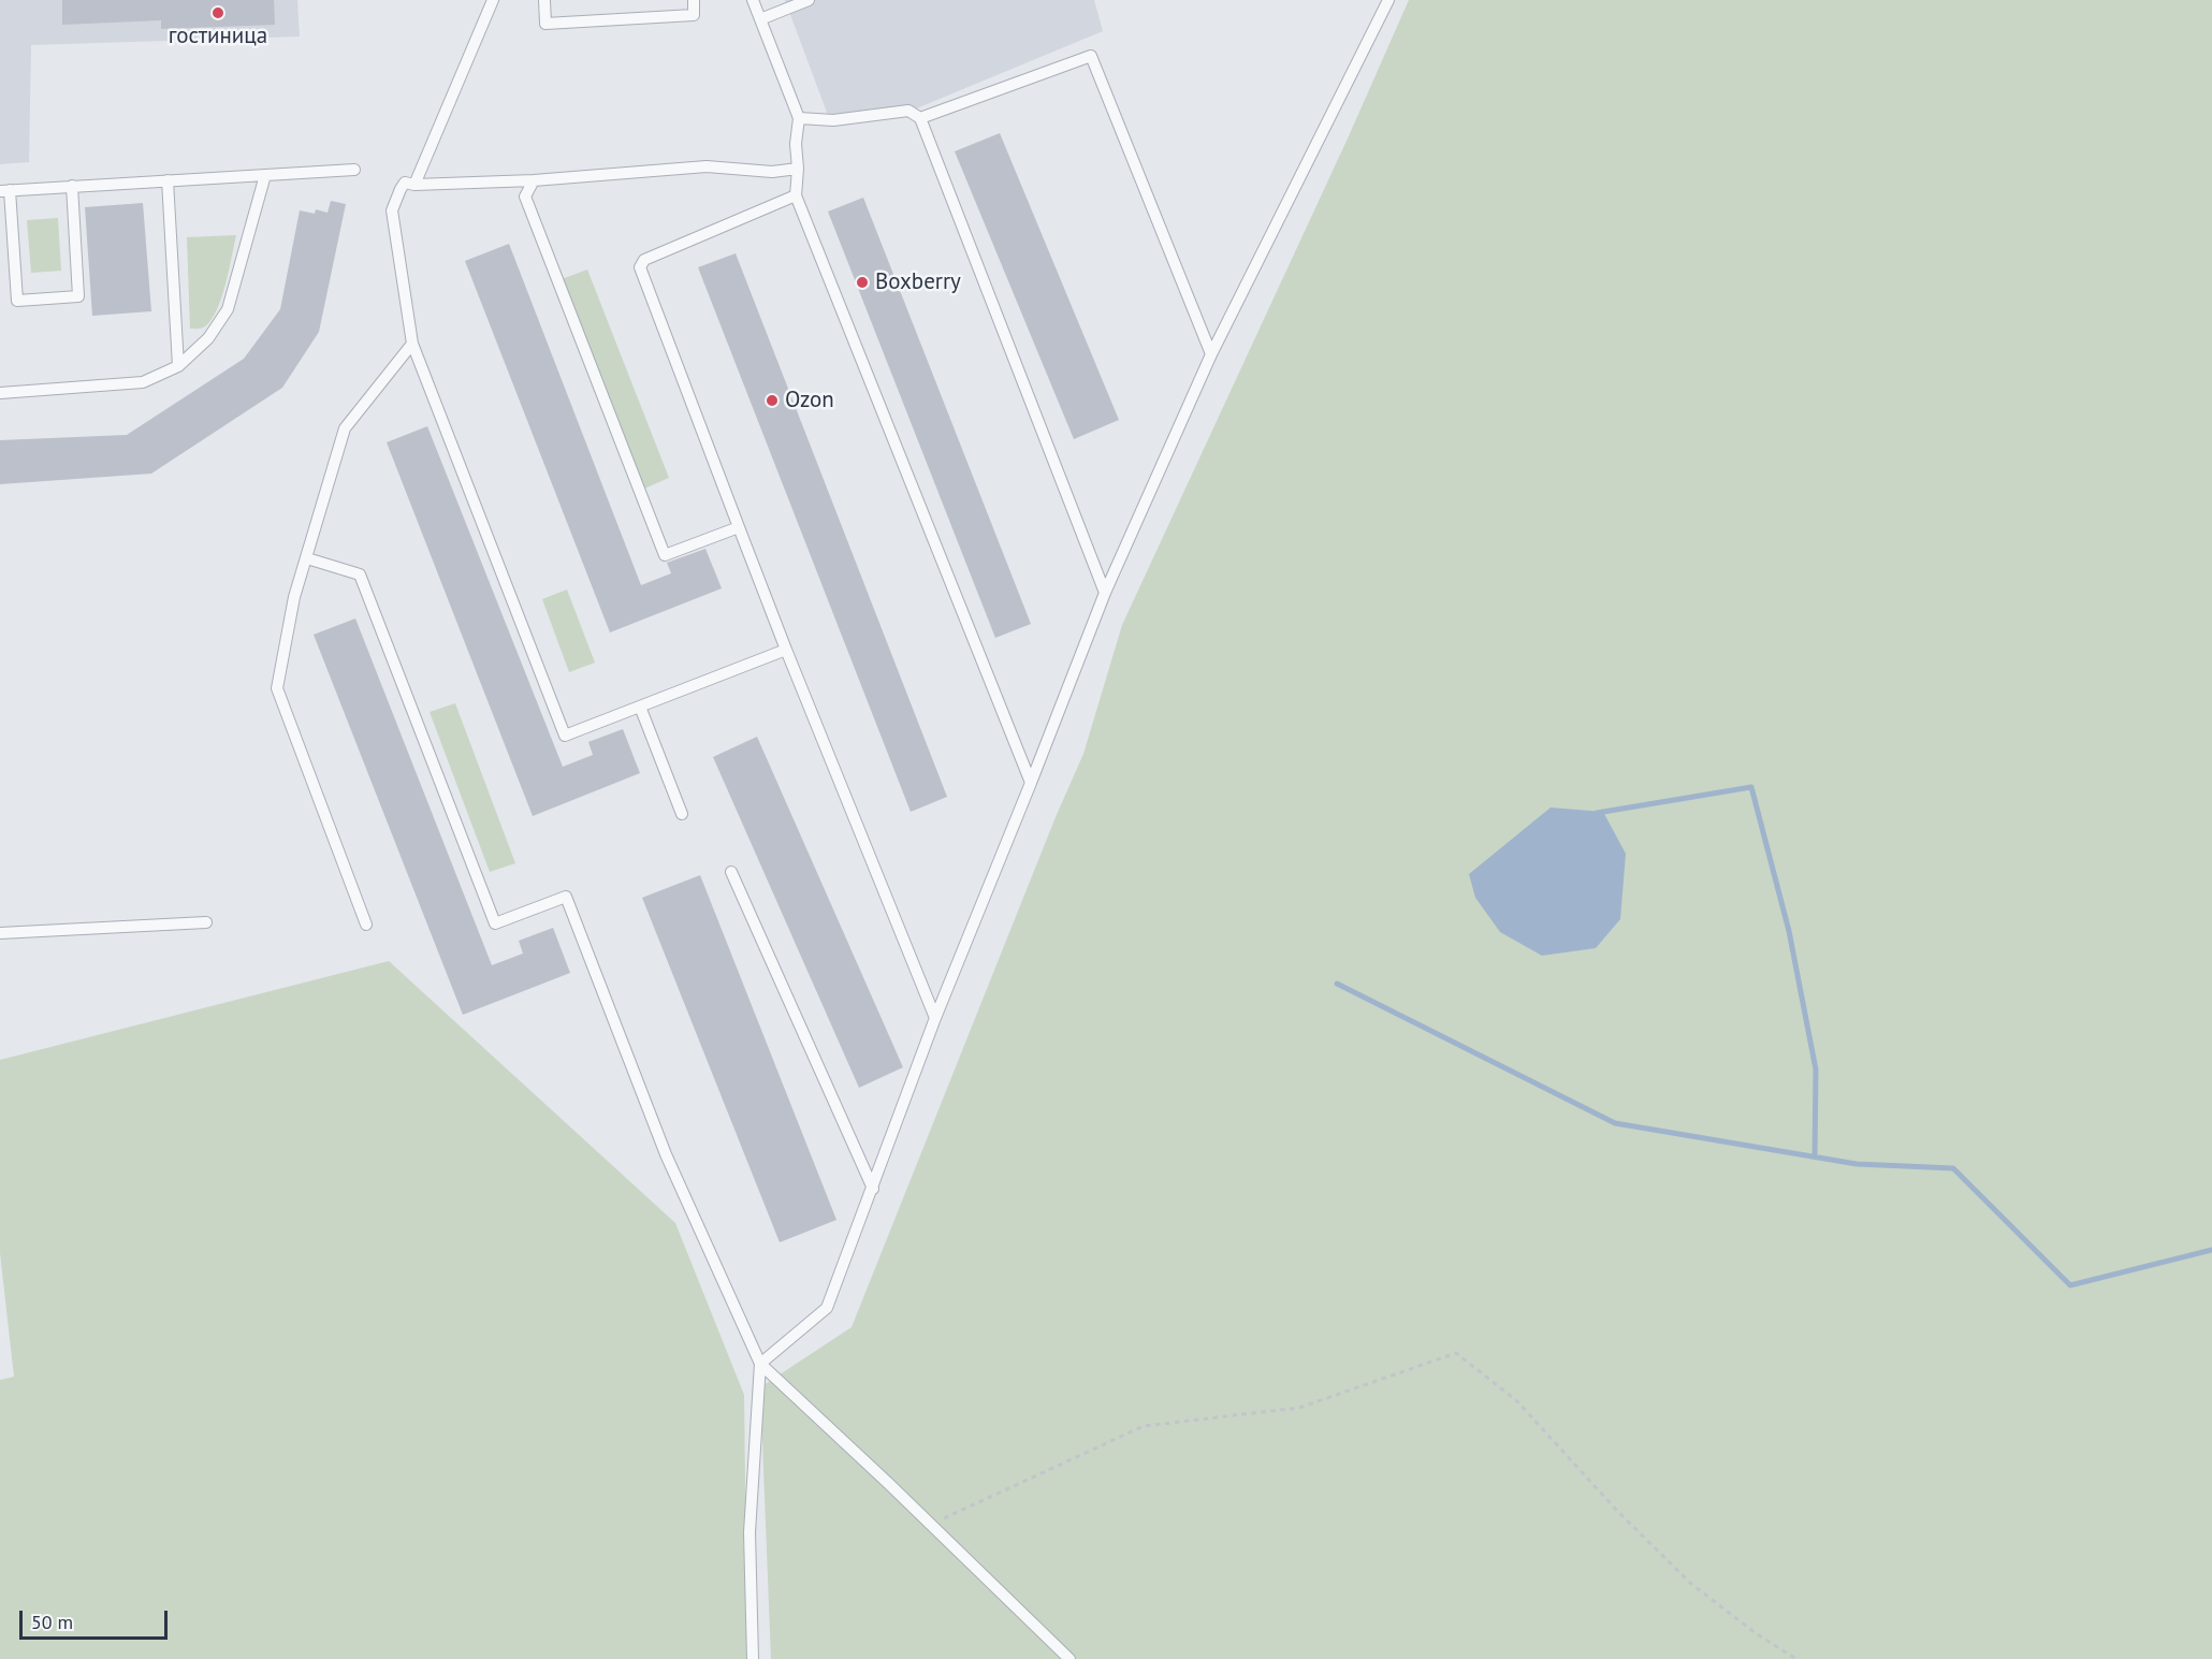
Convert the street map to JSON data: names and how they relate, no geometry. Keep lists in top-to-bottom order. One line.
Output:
{"places":["гостиница","Boxberry","Ozon"],"scale_bar":"50 m"}
